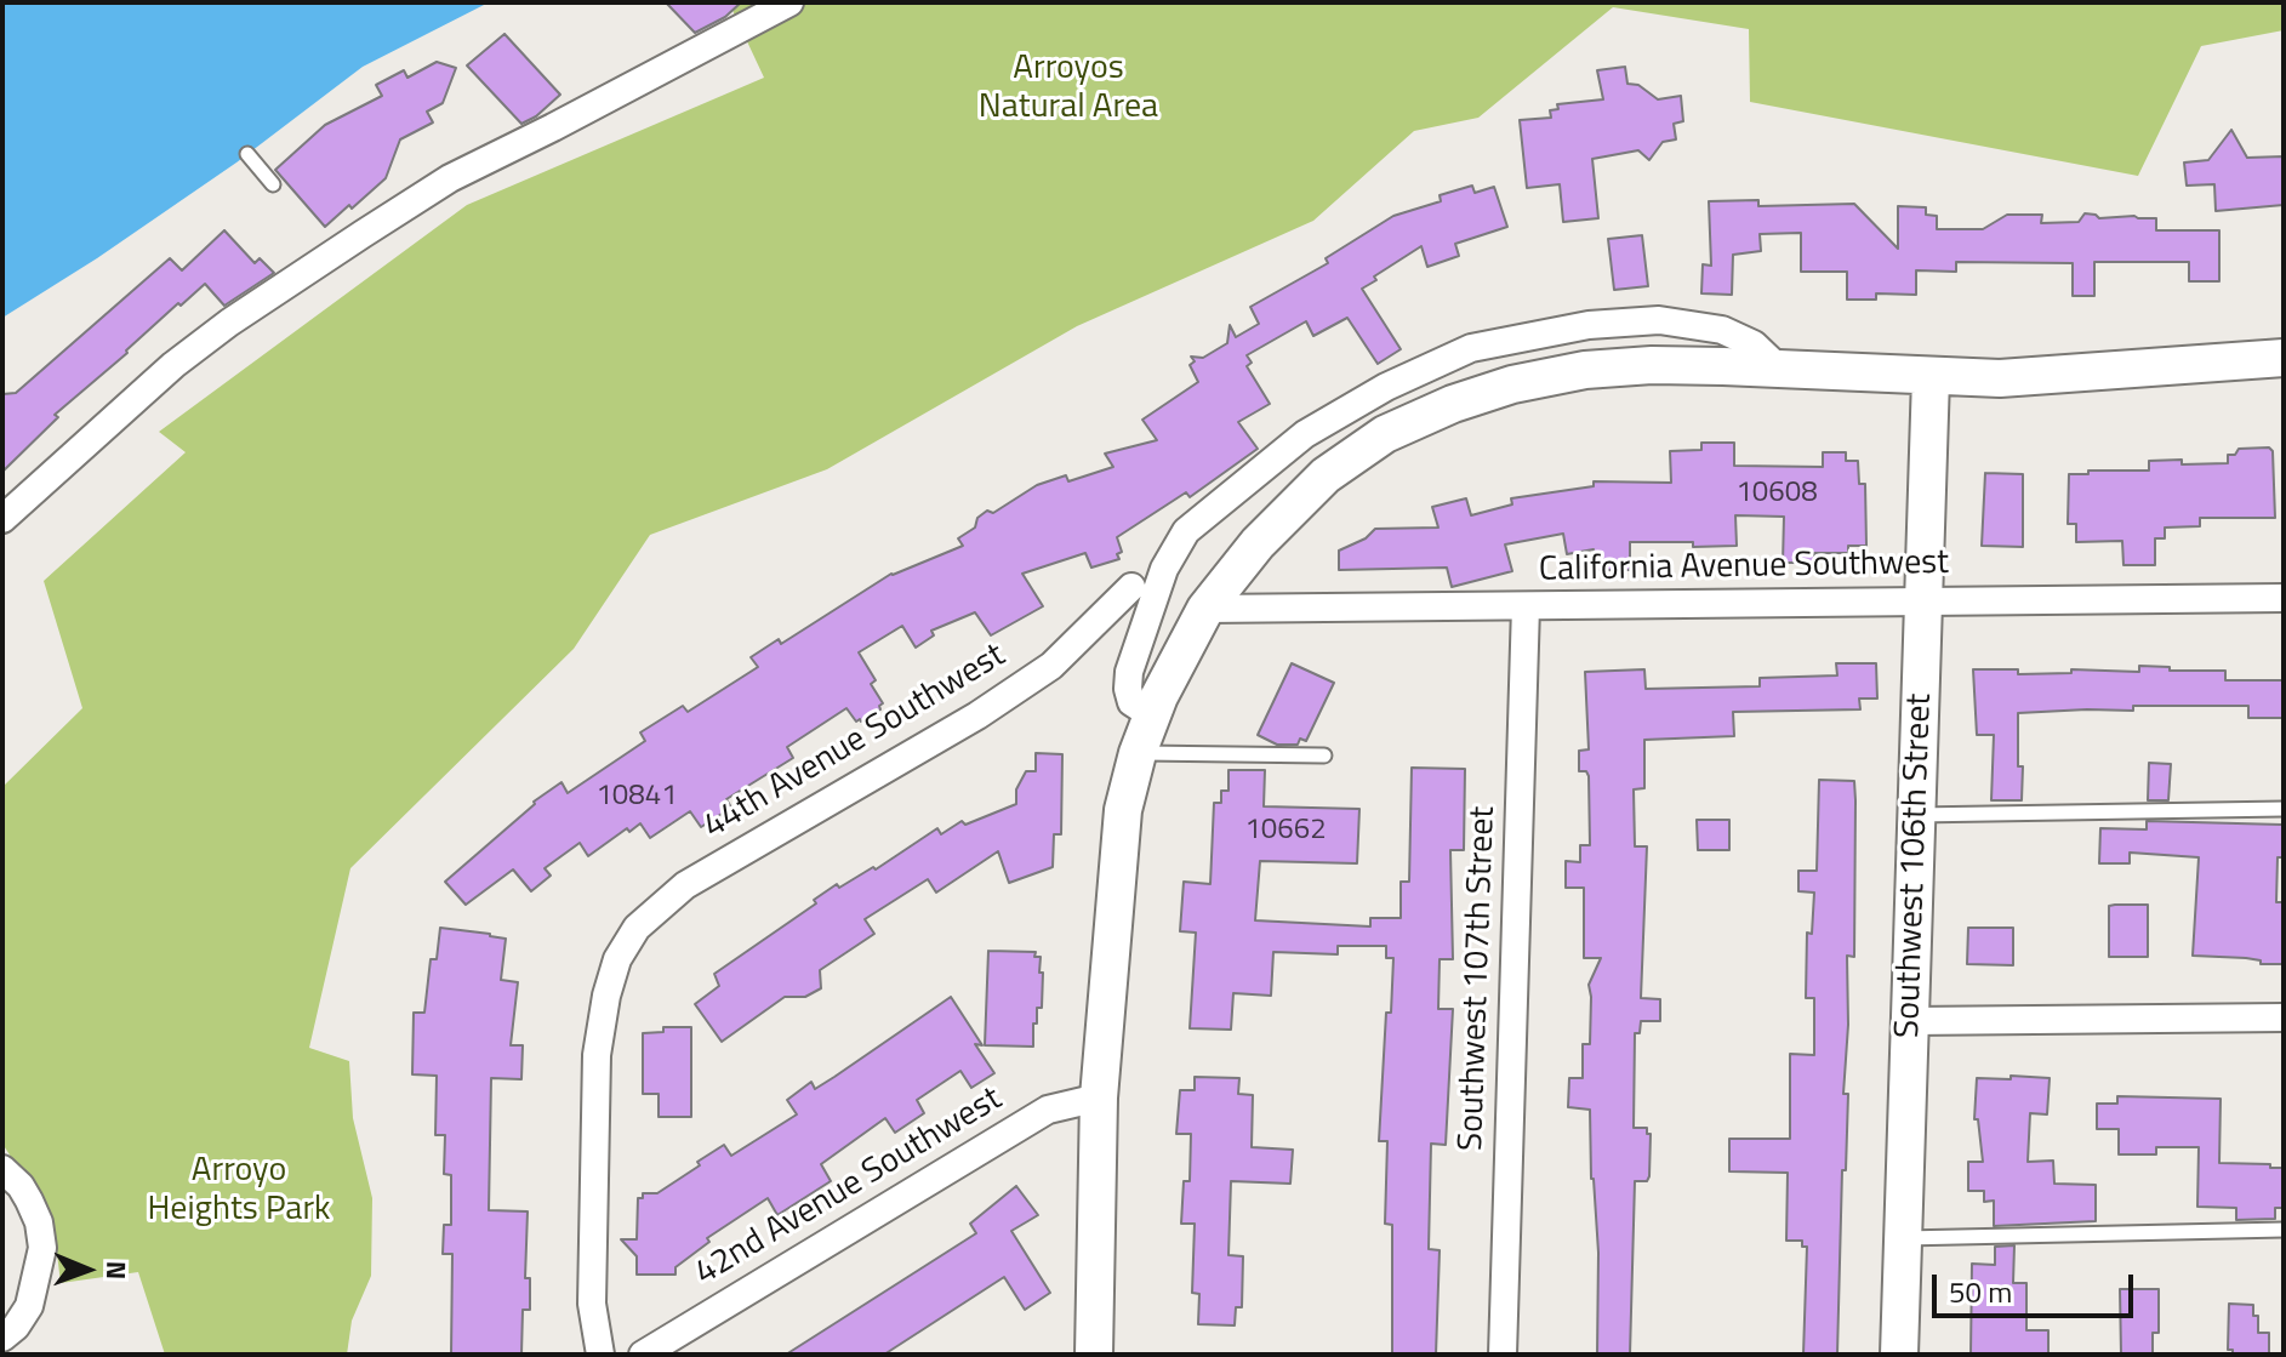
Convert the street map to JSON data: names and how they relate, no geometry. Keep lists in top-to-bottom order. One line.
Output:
{"streets":{"street":["California Avenue Southwest","44th Avenue Southwest","Southwest 106th Street","Southwest 107th Street","42nd Avenue Southwest"]},"crossings":[["California Avenue Southwest","Southwest 106th Street"],["California Avenue Southwest","Southwest 107th Street"]],"parks":["Arroyos Natural Area","Arroyo Heights Park"],"house_numbers":["10608","10841","10662"],"scale_bar":"50 m","north":"right"}
